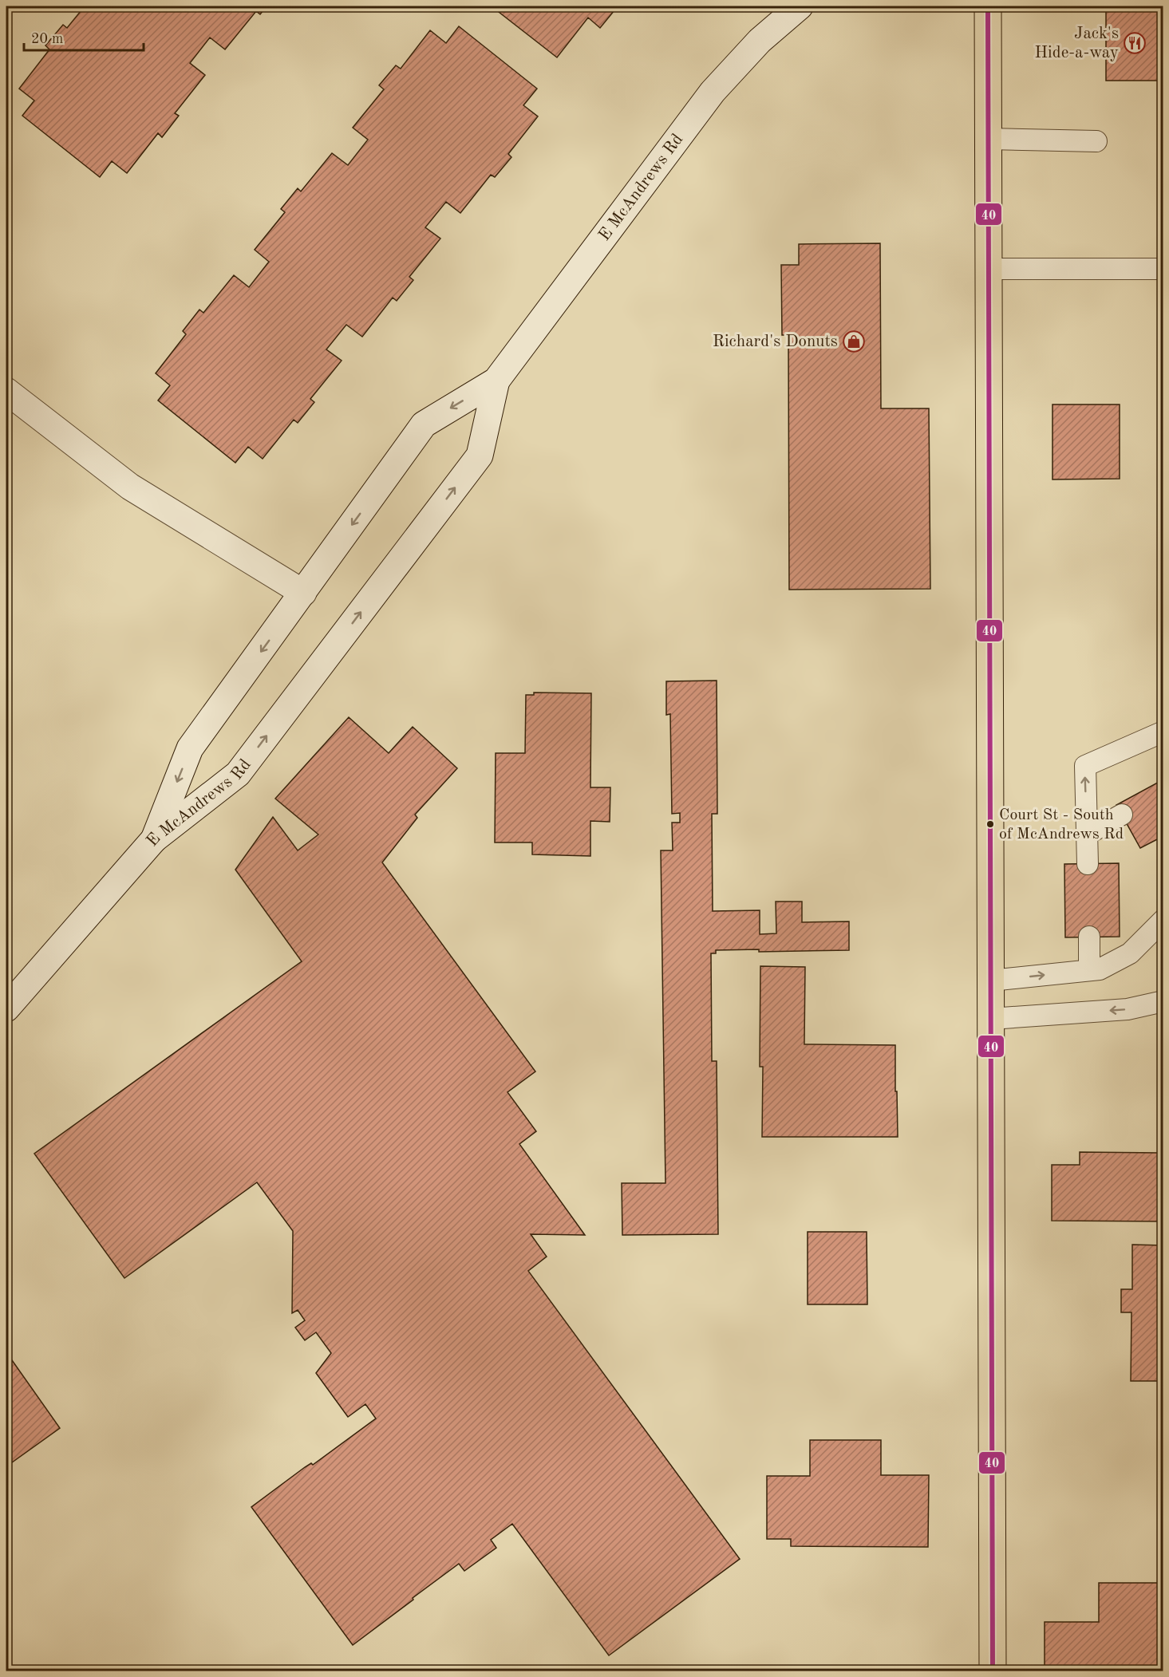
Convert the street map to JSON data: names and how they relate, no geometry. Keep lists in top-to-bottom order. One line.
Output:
{"streets":{"main road":["E McAndrews Rd"]},"places":{"restaurant":["Jack's Hide-a-way"],"shop":["Richard's Donuts"],"other":["Court St - South of McAndrews Rd"]},"lines":["transit line 40"],"scale_bar":"20 m"}
